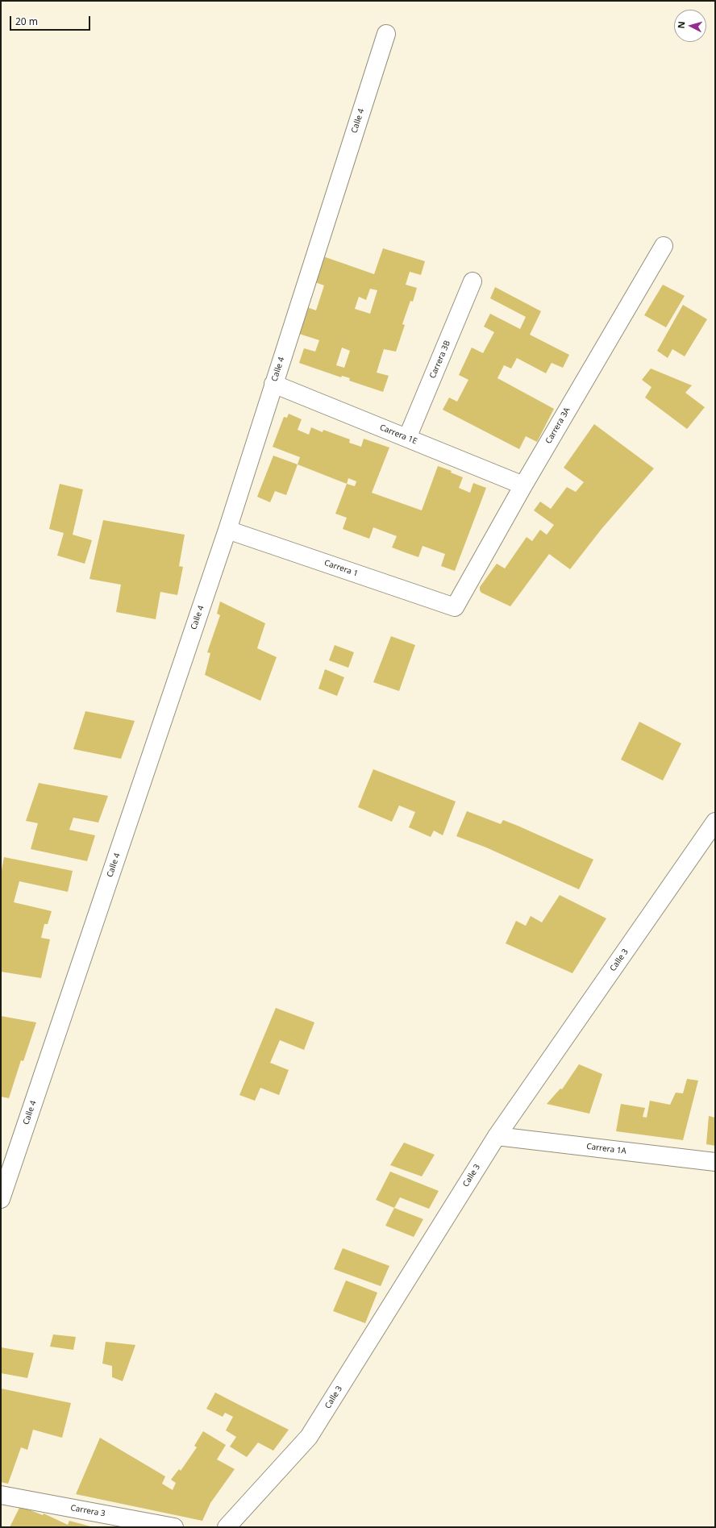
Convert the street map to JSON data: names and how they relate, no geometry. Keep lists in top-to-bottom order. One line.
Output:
{"streets":{"street":["Calle 4","Carrera 3B","Carrera 3A","Carrera 1E","Carrera 1","Calle 3","Carrera 1A","Carrera 3"]},"crossings":[["Calle 4","Carrera 1E"],["Calle 4","Carrera 1"],["Carrera 3B","Carrera 1E"],["Carrera 3A","Carrera 1E"],["Carrera 3A","Carrera 1"],["Calle 3","Carrera 1A"]],"scale_bar":"20 m","north":"left"}
